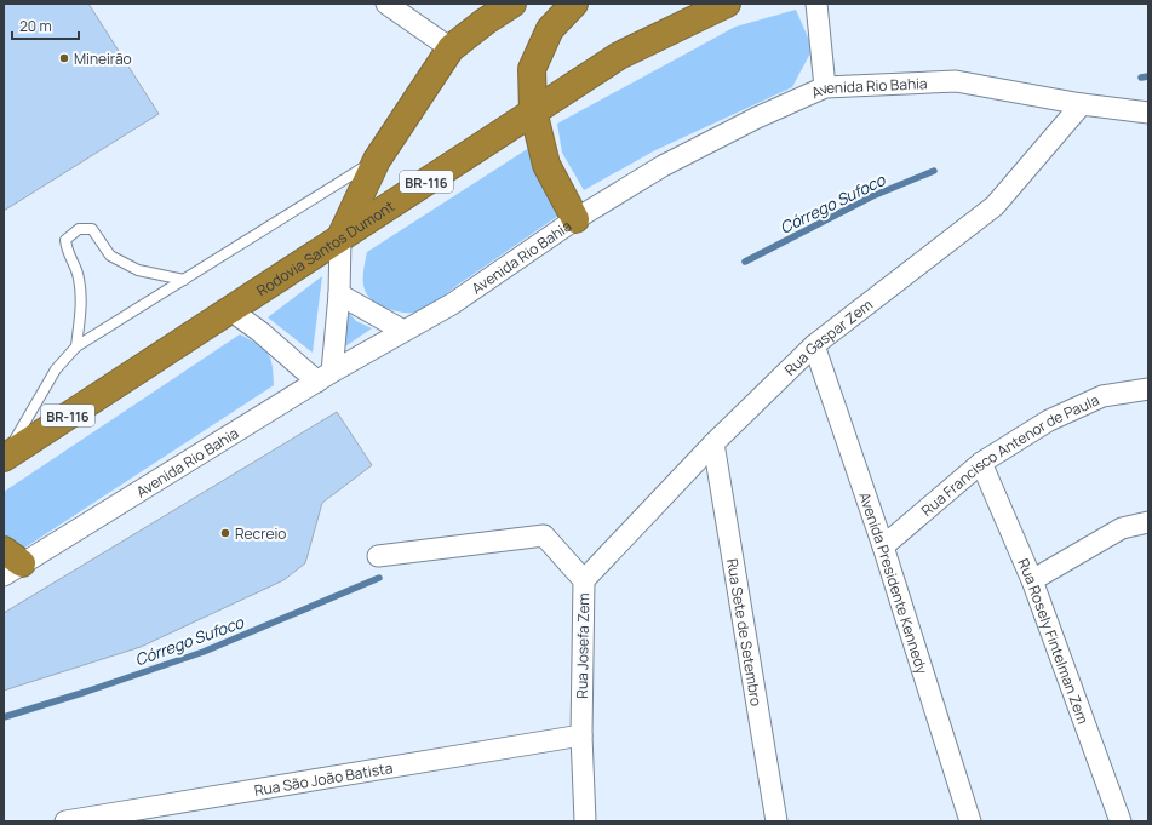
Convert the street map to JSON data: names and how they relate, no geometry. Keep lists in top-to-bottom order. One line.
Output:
{"streets":{"highway":["BR-116","Rodovia Santos Dumont"],"street":["Avenida Rio Bahia","Rua Gaspar Zem","Rua Francisco Antenor de Paula","Avenida Presidente Kennedy","Rua Sete de Setembro","Rua Rosely Fintelman Zem","Rua Josefa Zem","Rua São João Batista"]},"crossings":[["Avenida Rio Bahia","Rua Gaspar Zem"],["Rua Gaspar Zem","Avenida Presidente Kennedy"],["Rua Gaspar Zem","Rua Sete de Setembro"],["Rua Gaspar Zem","Rua Josefa Zem"],["Rua Francisco Antenor de Paula","Avenida Presidente Kennedy"],["Rua Francisco Antenor de Paula","Rua Rosely Fintelman Zem"],["Rua Josefa Zem","Rua São João Batista"]],"water":["Córrego Sufoco"],"places":["Mineirão","Recreio"],"scale_bar":"20 m"}
